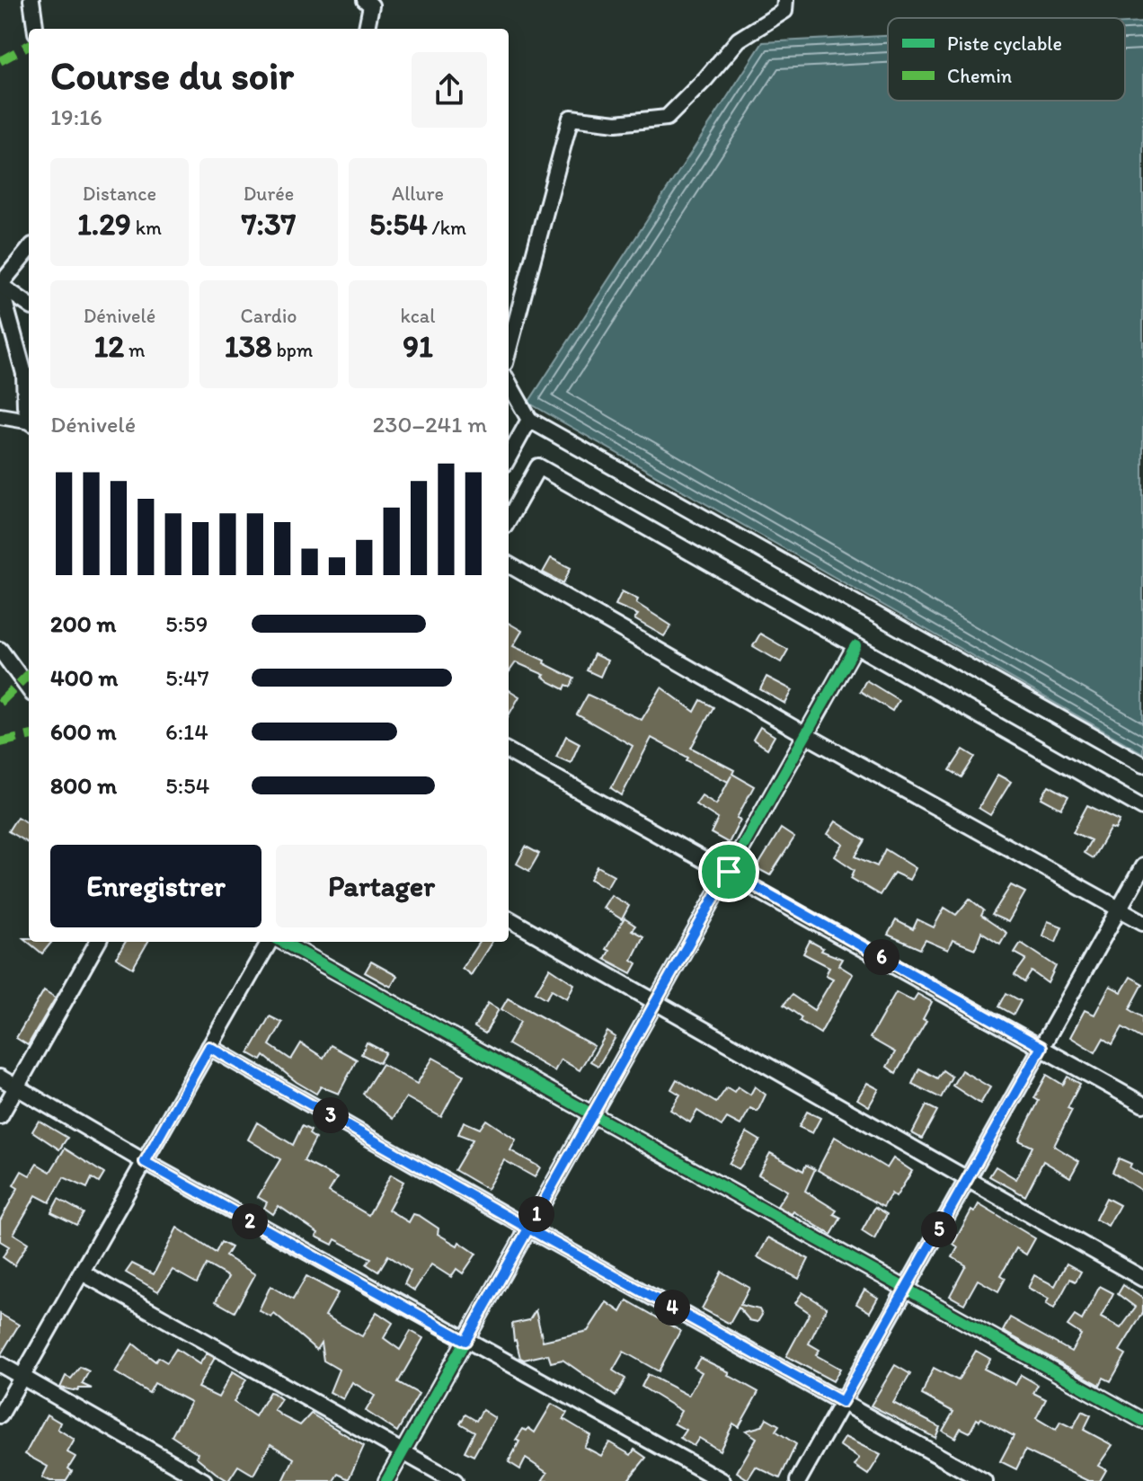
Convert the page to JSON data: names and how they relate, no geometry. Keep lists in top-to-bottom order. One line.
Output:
{"legend":["Piste cyclable","Chemin"],"page":{"heading":["Course du soir","19:16"],"stats":[["Distance","1.29 km"],["Durée","7:37"],["Allure","5:54 /km"],["Dénivelé","12 m"],["Cardio","138 bpm"],["kcal","91"]],"chart":["Dénivelé","230–241 m"],"list":[{"name":"200 m","note":"5:59"},{"name":"400 m","note":"5:47"},{"name":"600 m","note":"6:14"},{"name":"800 m","note":"5:54"}],"buttons":["Enregistrer","Partager"],"pins":["6","3","1","2","5","4"]}}
